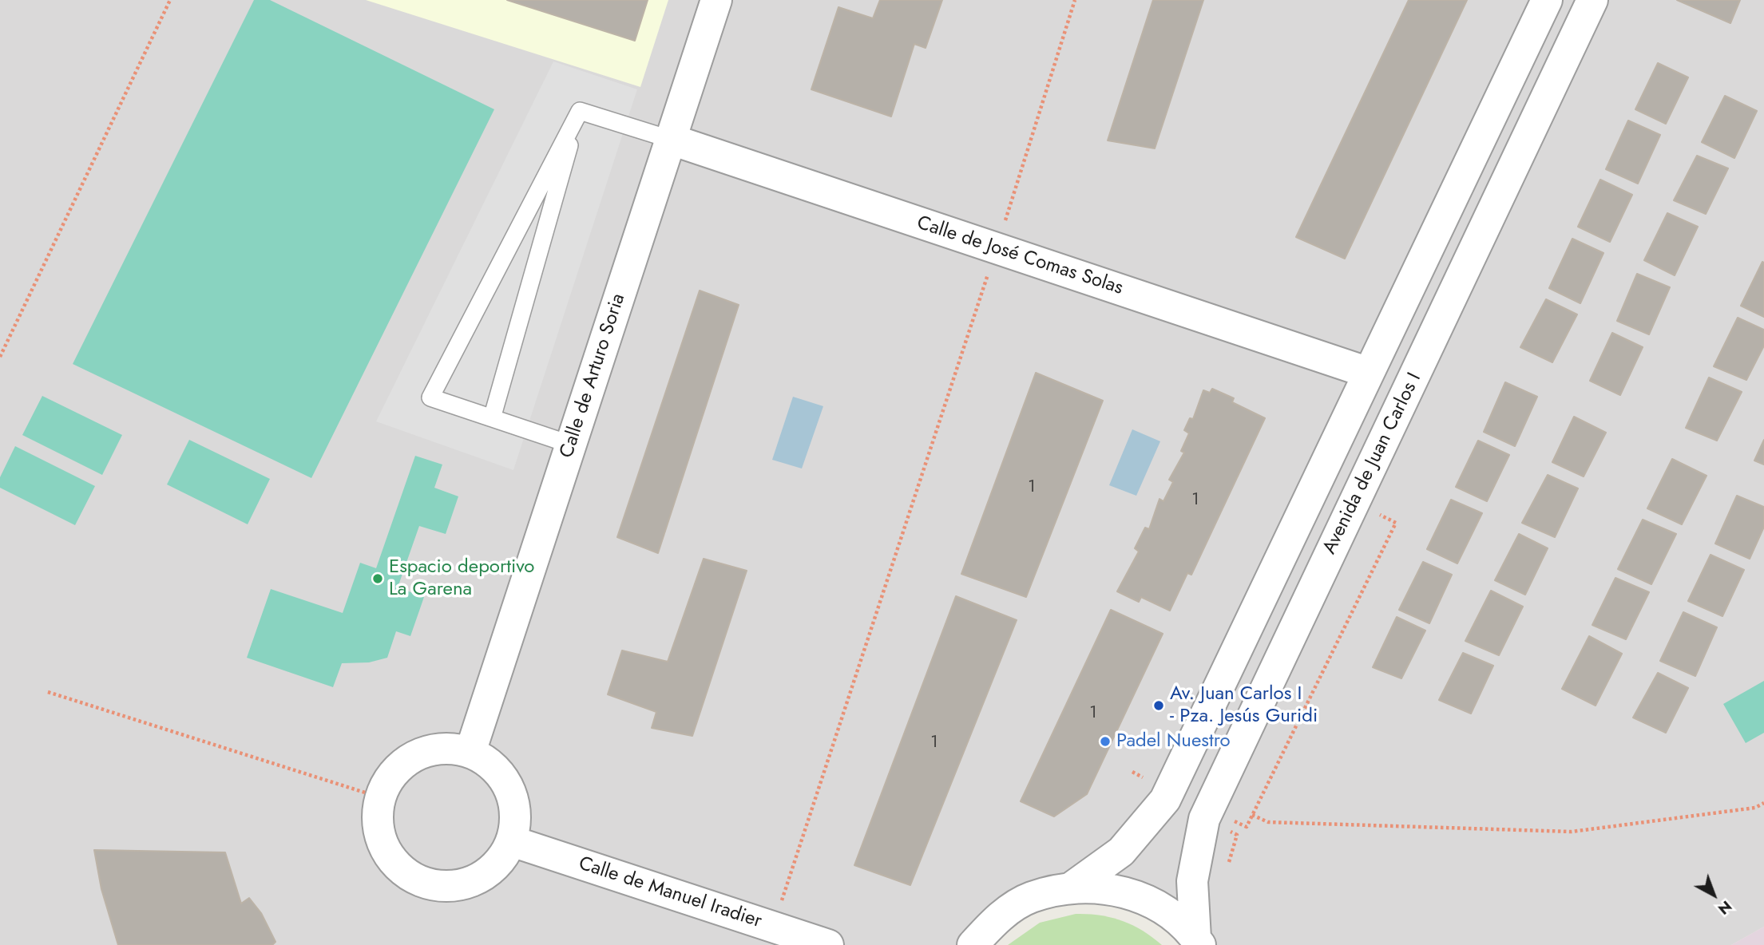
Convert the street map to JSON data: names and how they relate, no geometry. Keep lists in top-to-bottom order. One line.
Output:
{"streets":{"street":["Calle de José Comas Solas","Calle de Arturo Soria","Avenida de Juan Carlos I","Calle de Manuel Iradier"]},"crossings":[["Calle de José Comas Solas","Calle de Arturo Soria"],["Calle de Arturo Soria","Calle de Manuel Iradier"]],"places":["Espacio deportivo La Garena","Av. Juan Carlos I - Pza. Jesús Guridi","Padel Nuestro"],"house_numbers":["1","1","1","1"],"north":"bottom right"}
